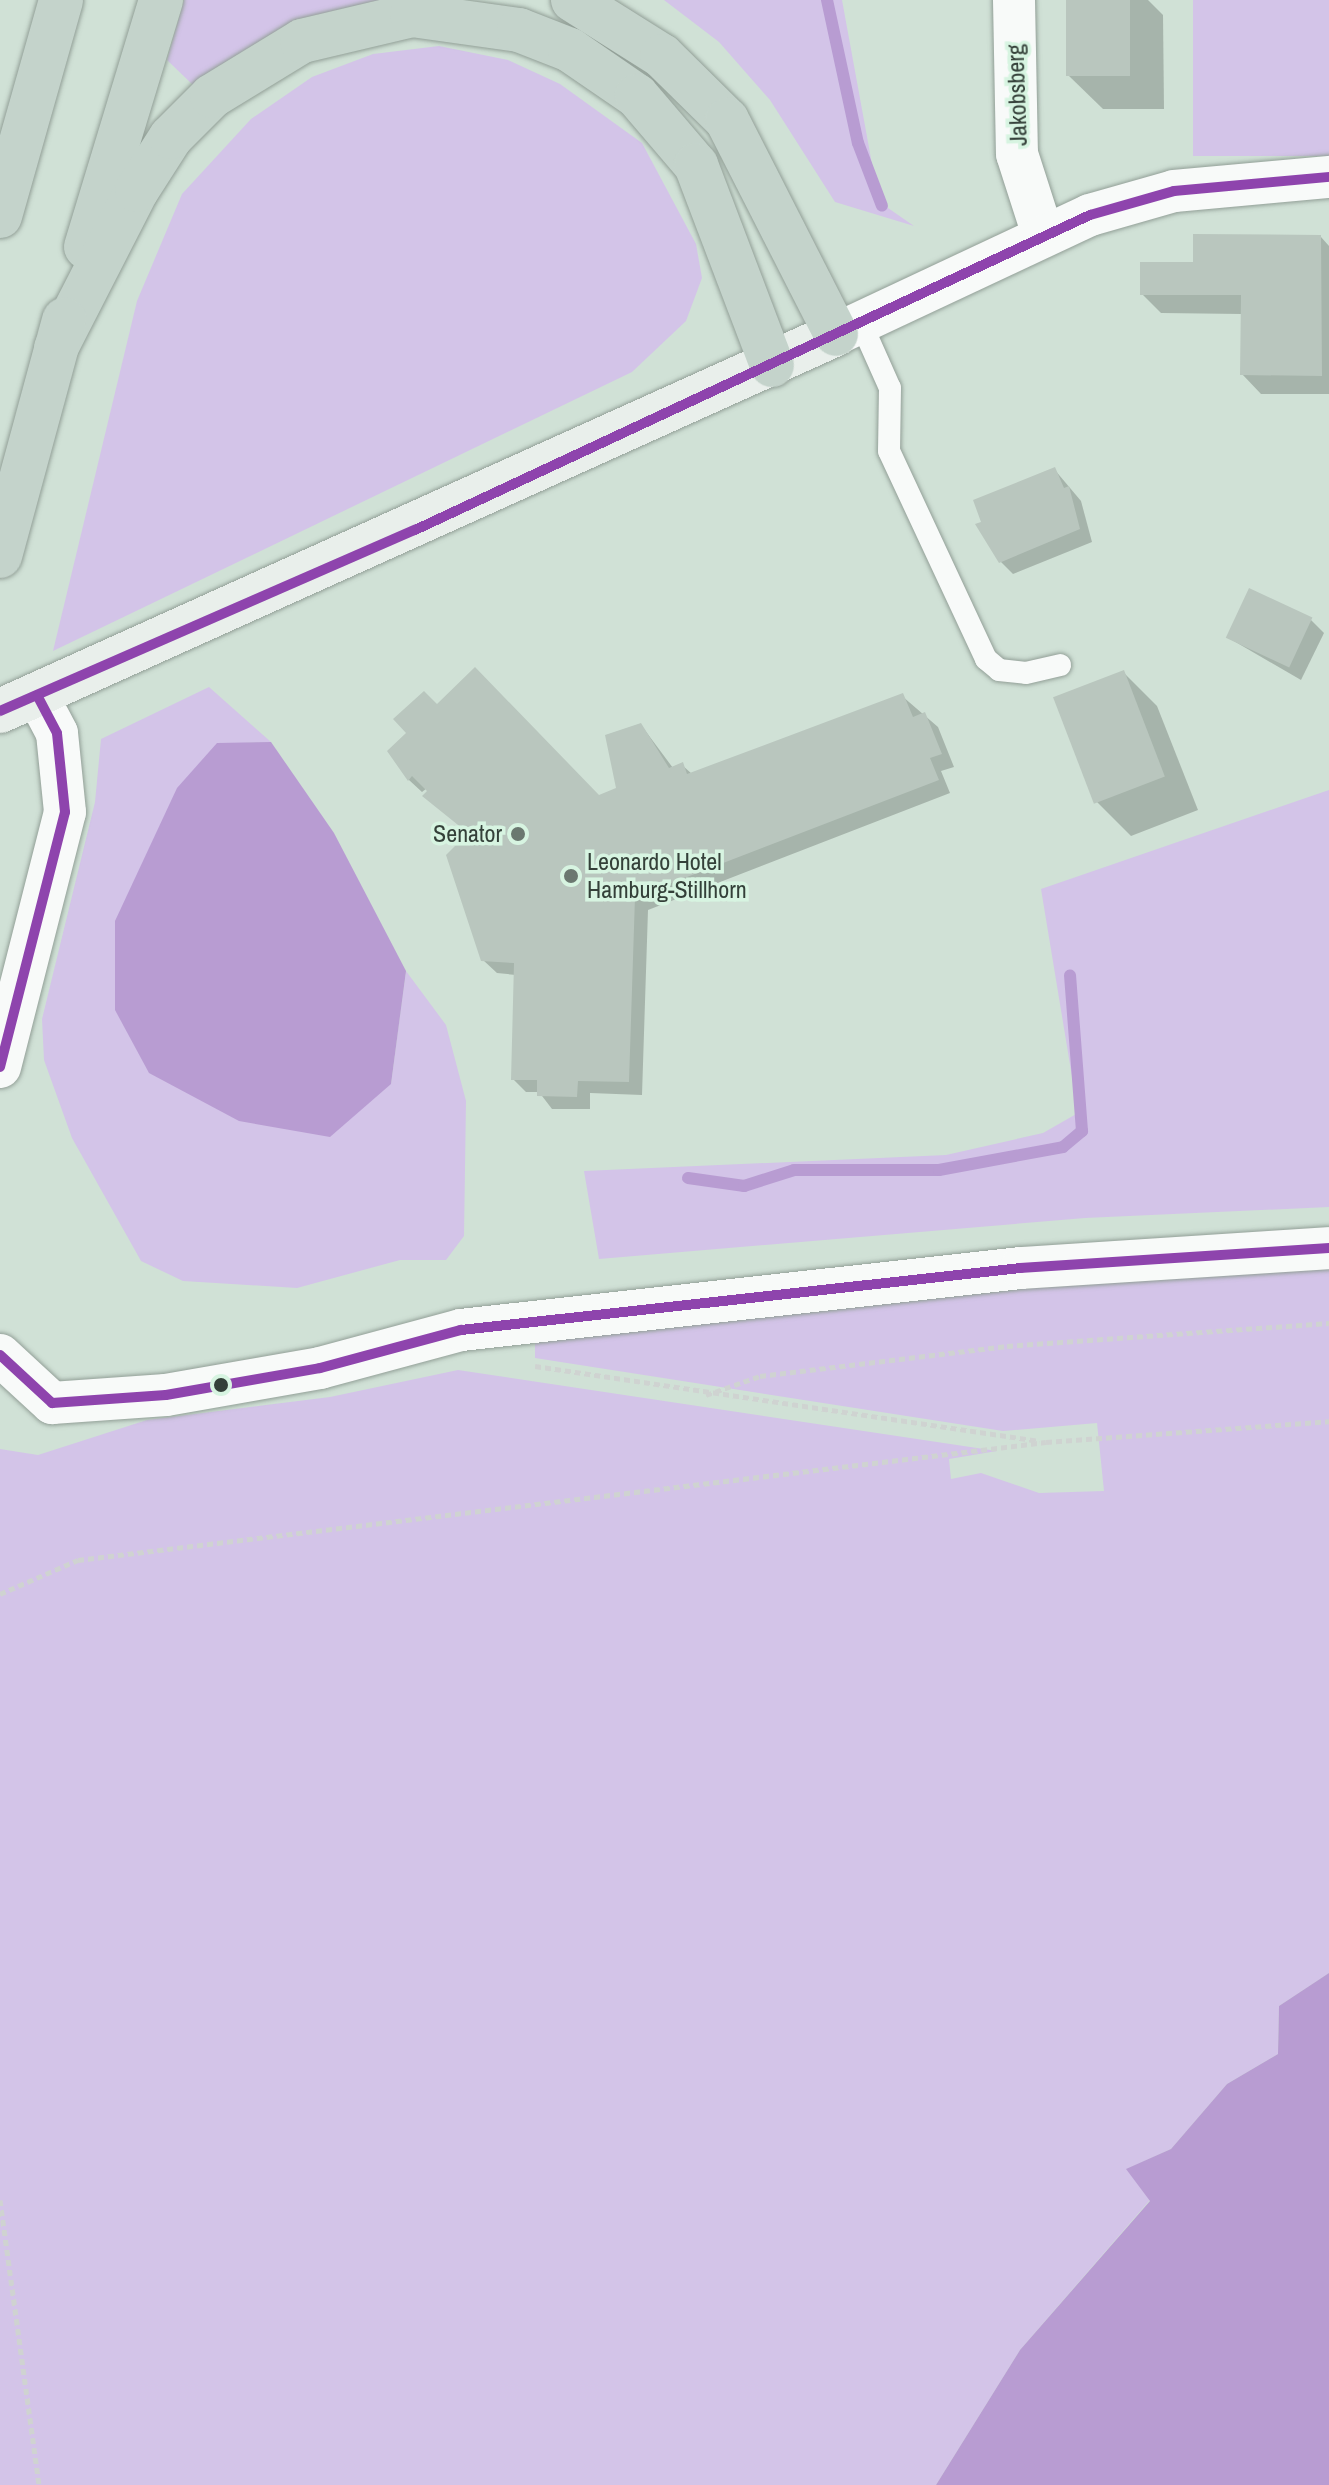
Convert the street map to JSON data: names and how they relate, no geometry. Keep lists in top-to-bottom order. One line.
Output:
{"streets":{"street":["Jakobsberg"]},"places":["Senator","Leonardo Hotel Hamburg-Stillhorn"]}
